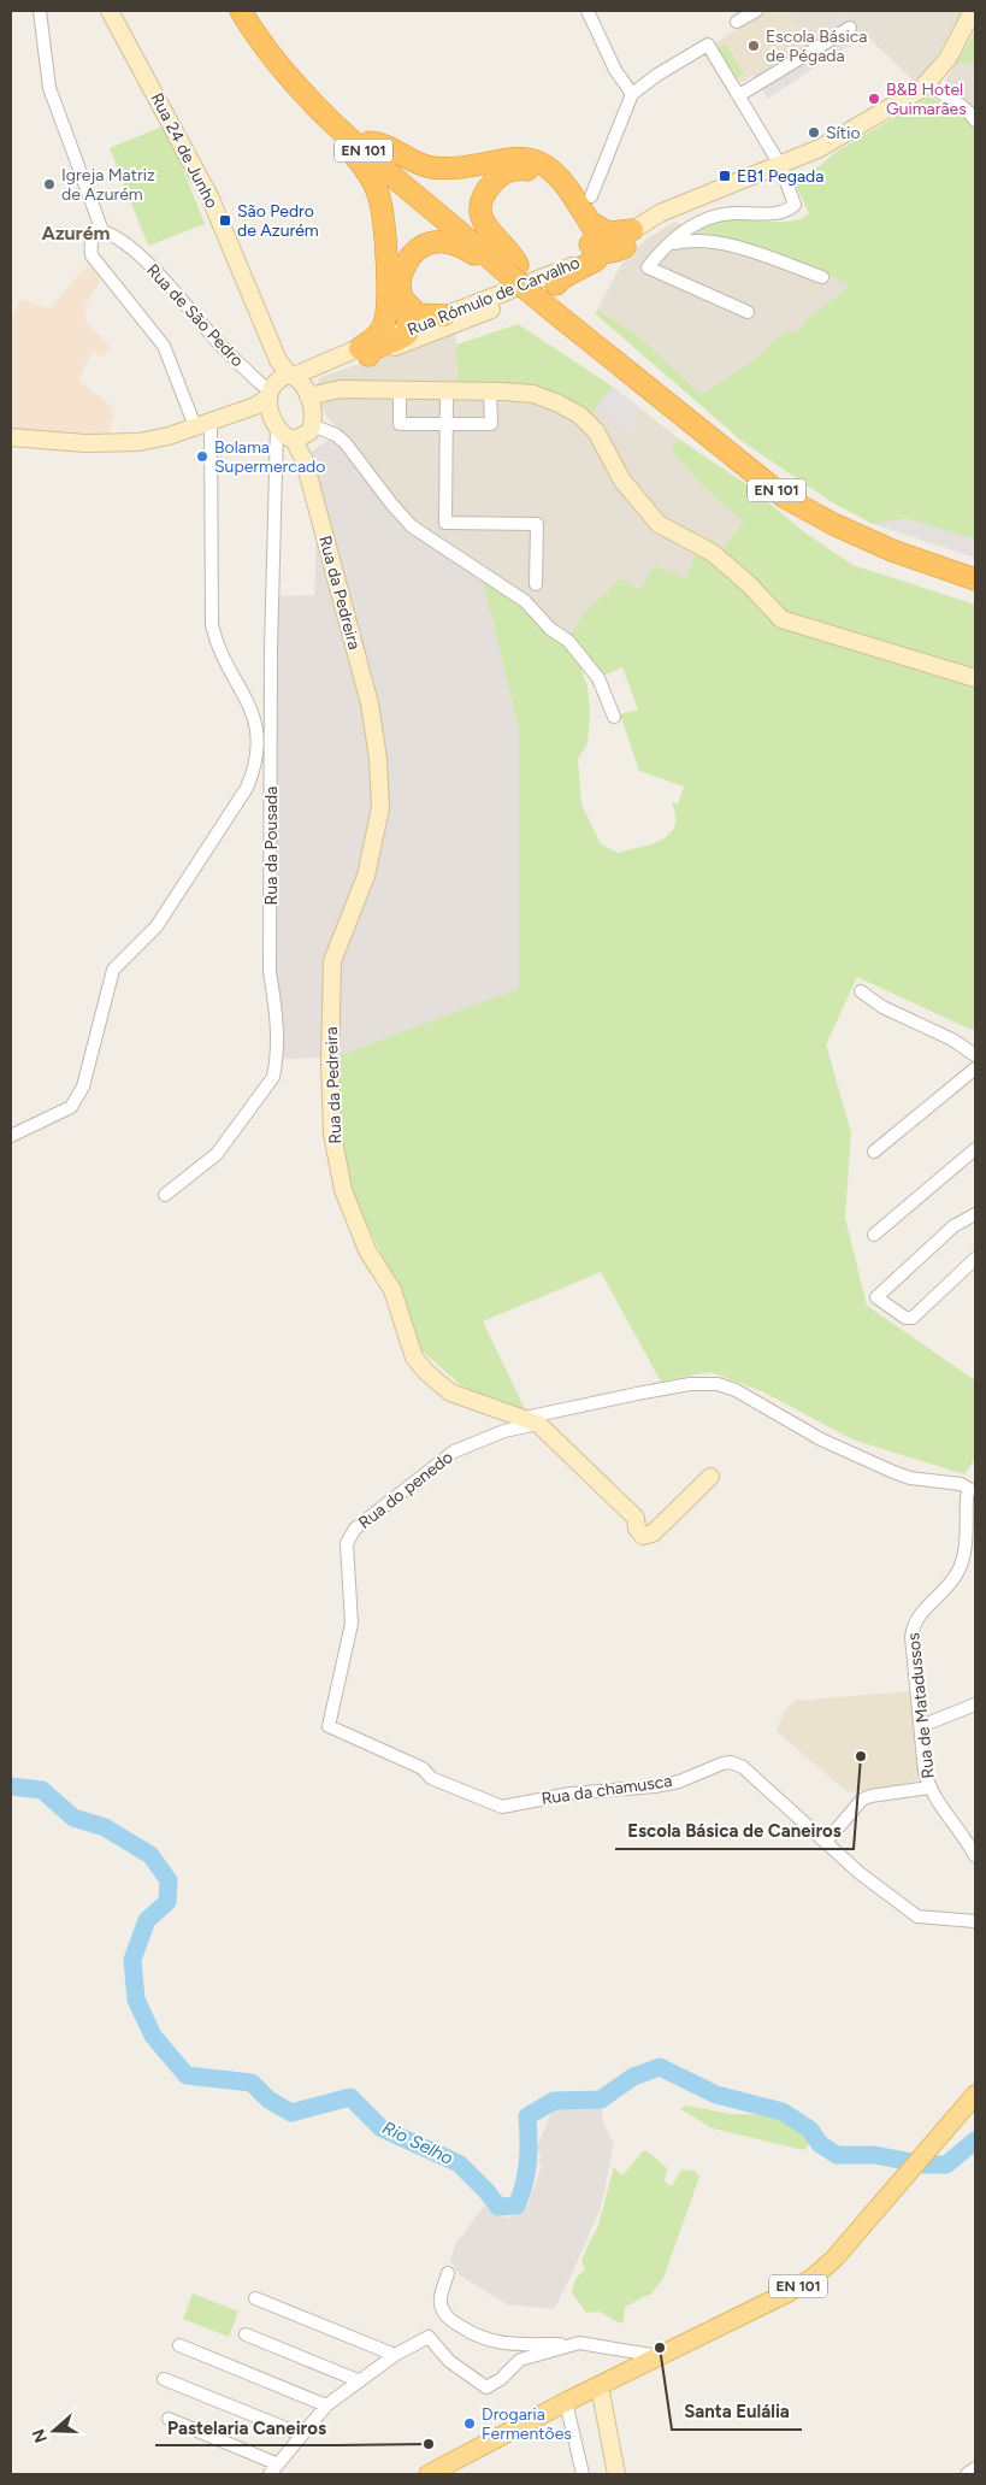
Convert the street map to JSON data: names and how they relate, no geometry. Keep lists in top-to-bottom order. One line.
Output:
{"streets":{"highway":["EN 101"],"street":["Rua 24 de Junho","Rua Rómulo de Carvalho","Rua de São Pedro","Rua da Pedreira","Rua da Pousada","Rua do penedo","Rua de Matadussos","Rua da chamusca"]},"crossings":[["Rua 24 de Junho","Rua de São Pedro"],["Rua da Pedreira","Rua da Pousada"],["Rua da Pedreira","Rua do penedo"],["Rua do penedo","Rua da chamusca"]],"districts":["Azurém"],"water":["Rio Selho"],"places":{"other":["Escola Básica de Pégada","B&B Hotel Guimarães","Sítio","Igreja Matriz de Azurém","Bolama Supermercado","Escola Básica de Caneiros","Santa Eulália","Drogaria Fermentões","Pastelaria Caneiros"],"transit":["EB1 Pegada","São Pedro de Azurém"]},"north":"left"}
